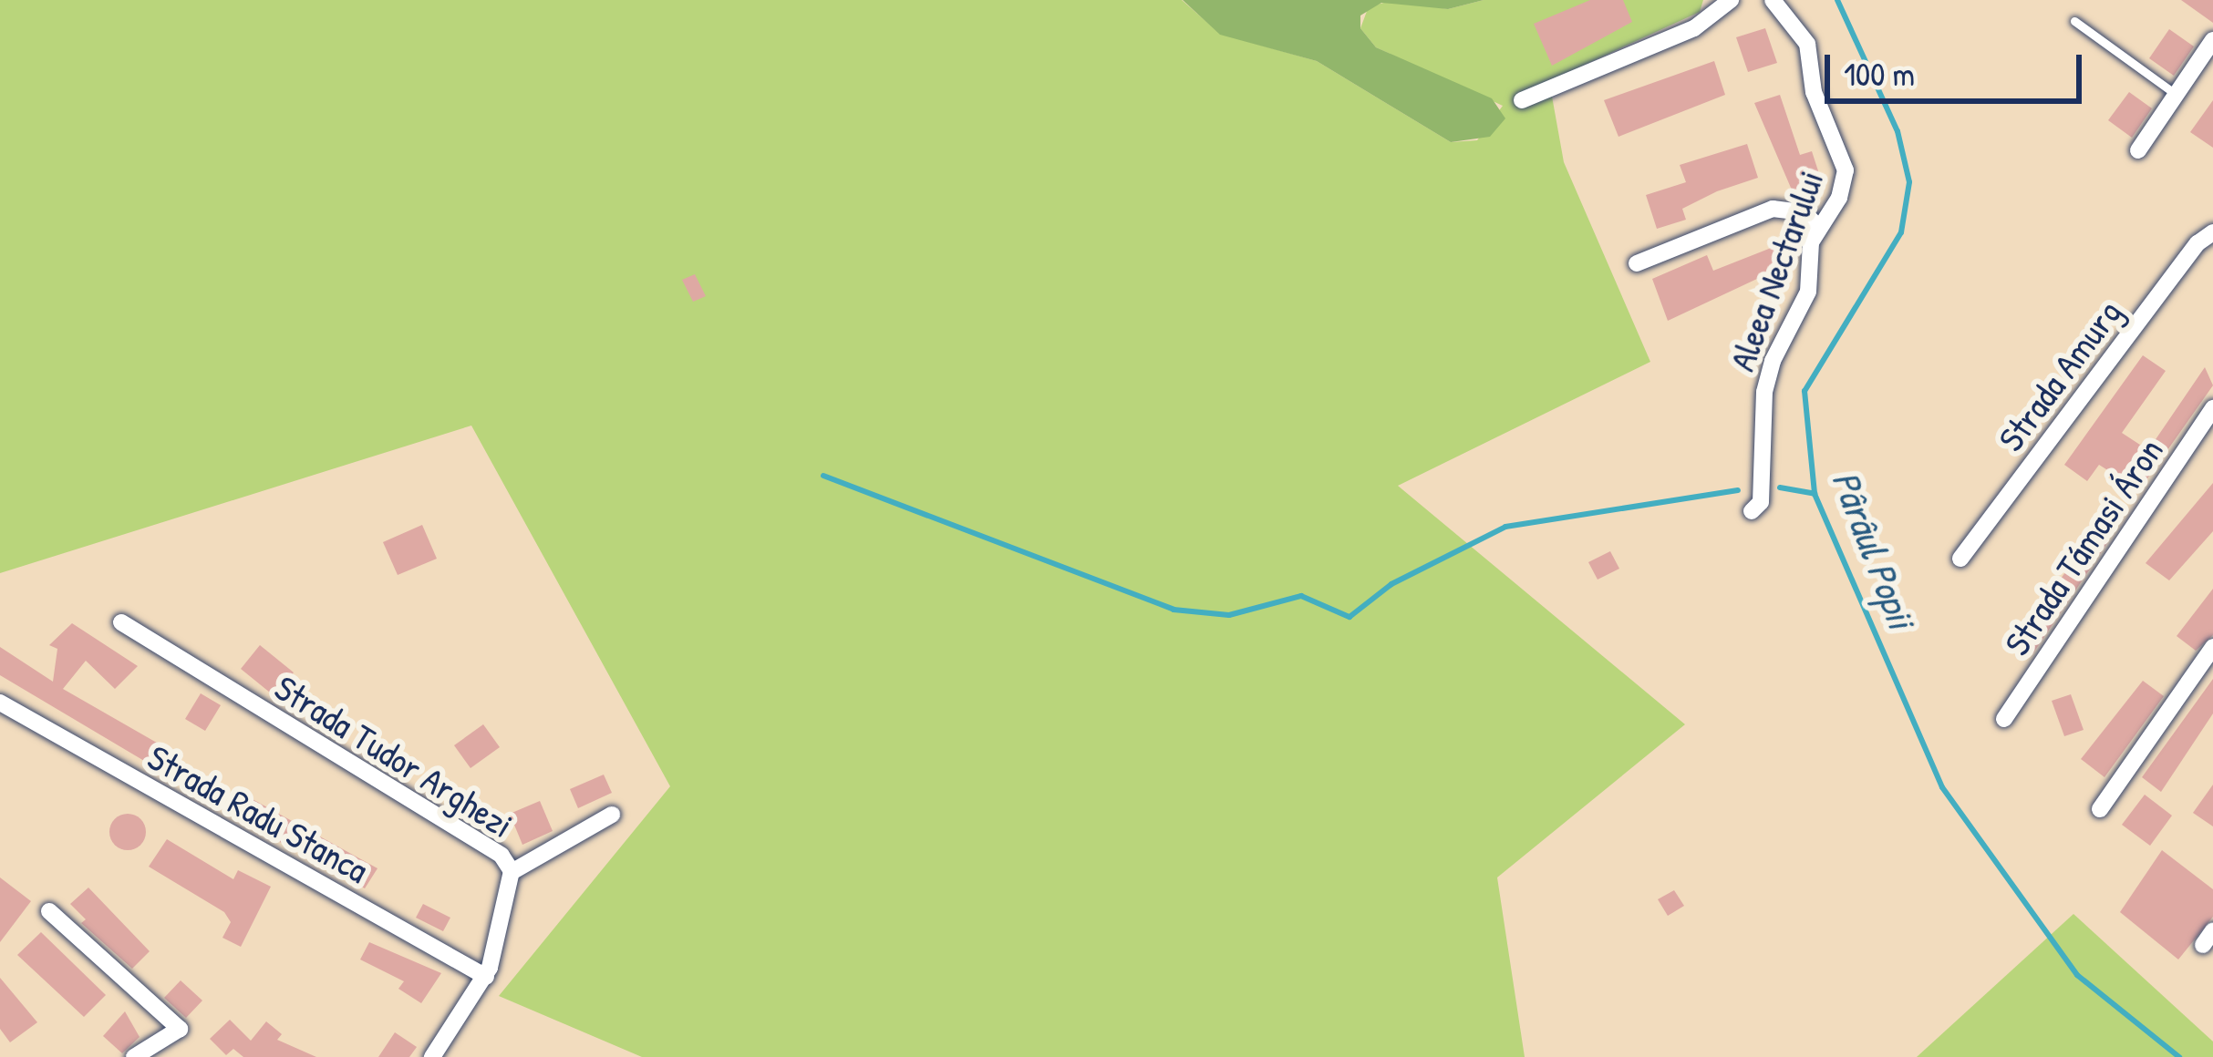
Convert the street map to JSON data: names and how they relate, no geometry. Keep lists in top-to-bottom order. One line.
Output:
{"streets":{"street":["Aleea Nectarului","Strada Amurg","Strada Támasi Áron","Strada Tudor Arghezi","Strada Radu Stanca"]},"crossings":[["Strada Tudor Arghezi","Strada Radu Stanca"]],"water":["Pârâul Popii"],"scale_bar":"100 m"}
